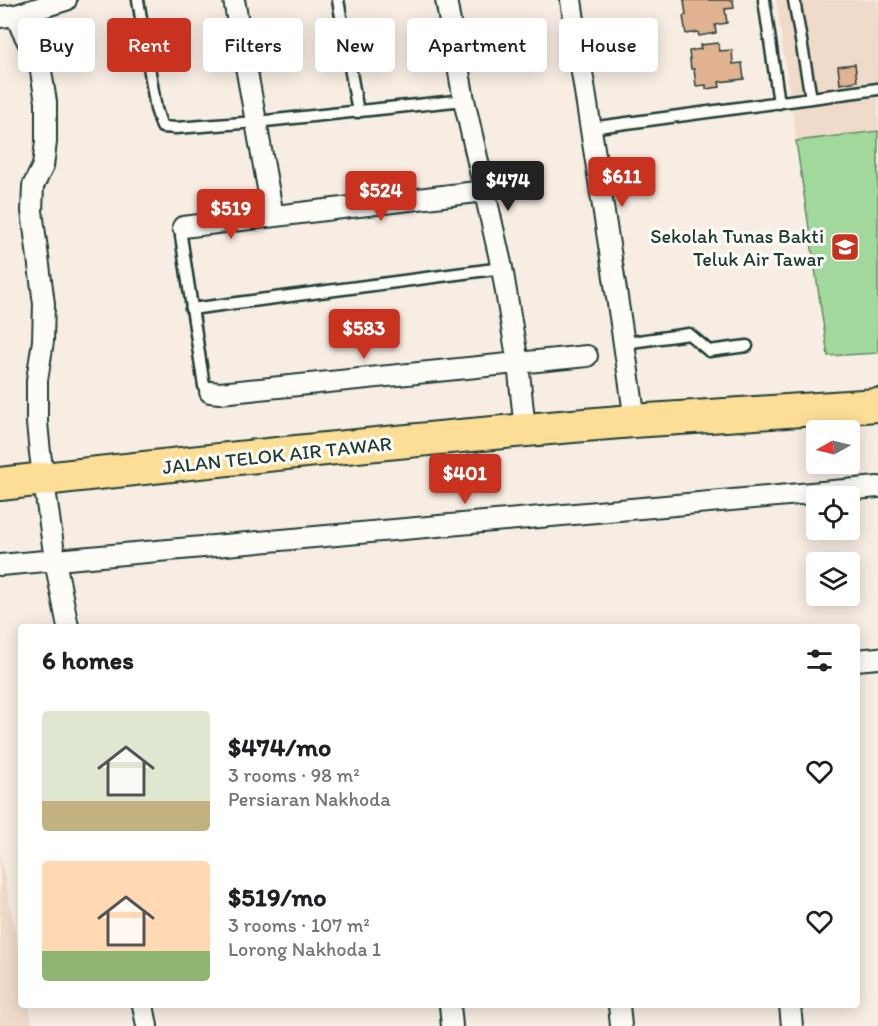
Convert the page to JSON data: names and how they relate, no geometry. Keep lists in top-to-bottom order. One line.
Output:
{"streets":{"main road":["JALAN TELOK AIR TAWAR"]},"places":{"school or university":["Sekolah Tunas Bakti Teluk Air Tawar"]},"north":"left","page":{"chip":["Buy","Rent","Filters","New","Apartment","House"],"price":["$611","$474","$524","$519","$583","$401"],"heading":"6 homes","list":[{"name":"$474/mo","note":"3 rooms · 98 m² · Persiaran Nakhoda"},{"name":"$519/mo","note":"3 rooms · 107 m² · Lorong Nakhoda 1"}]}}
